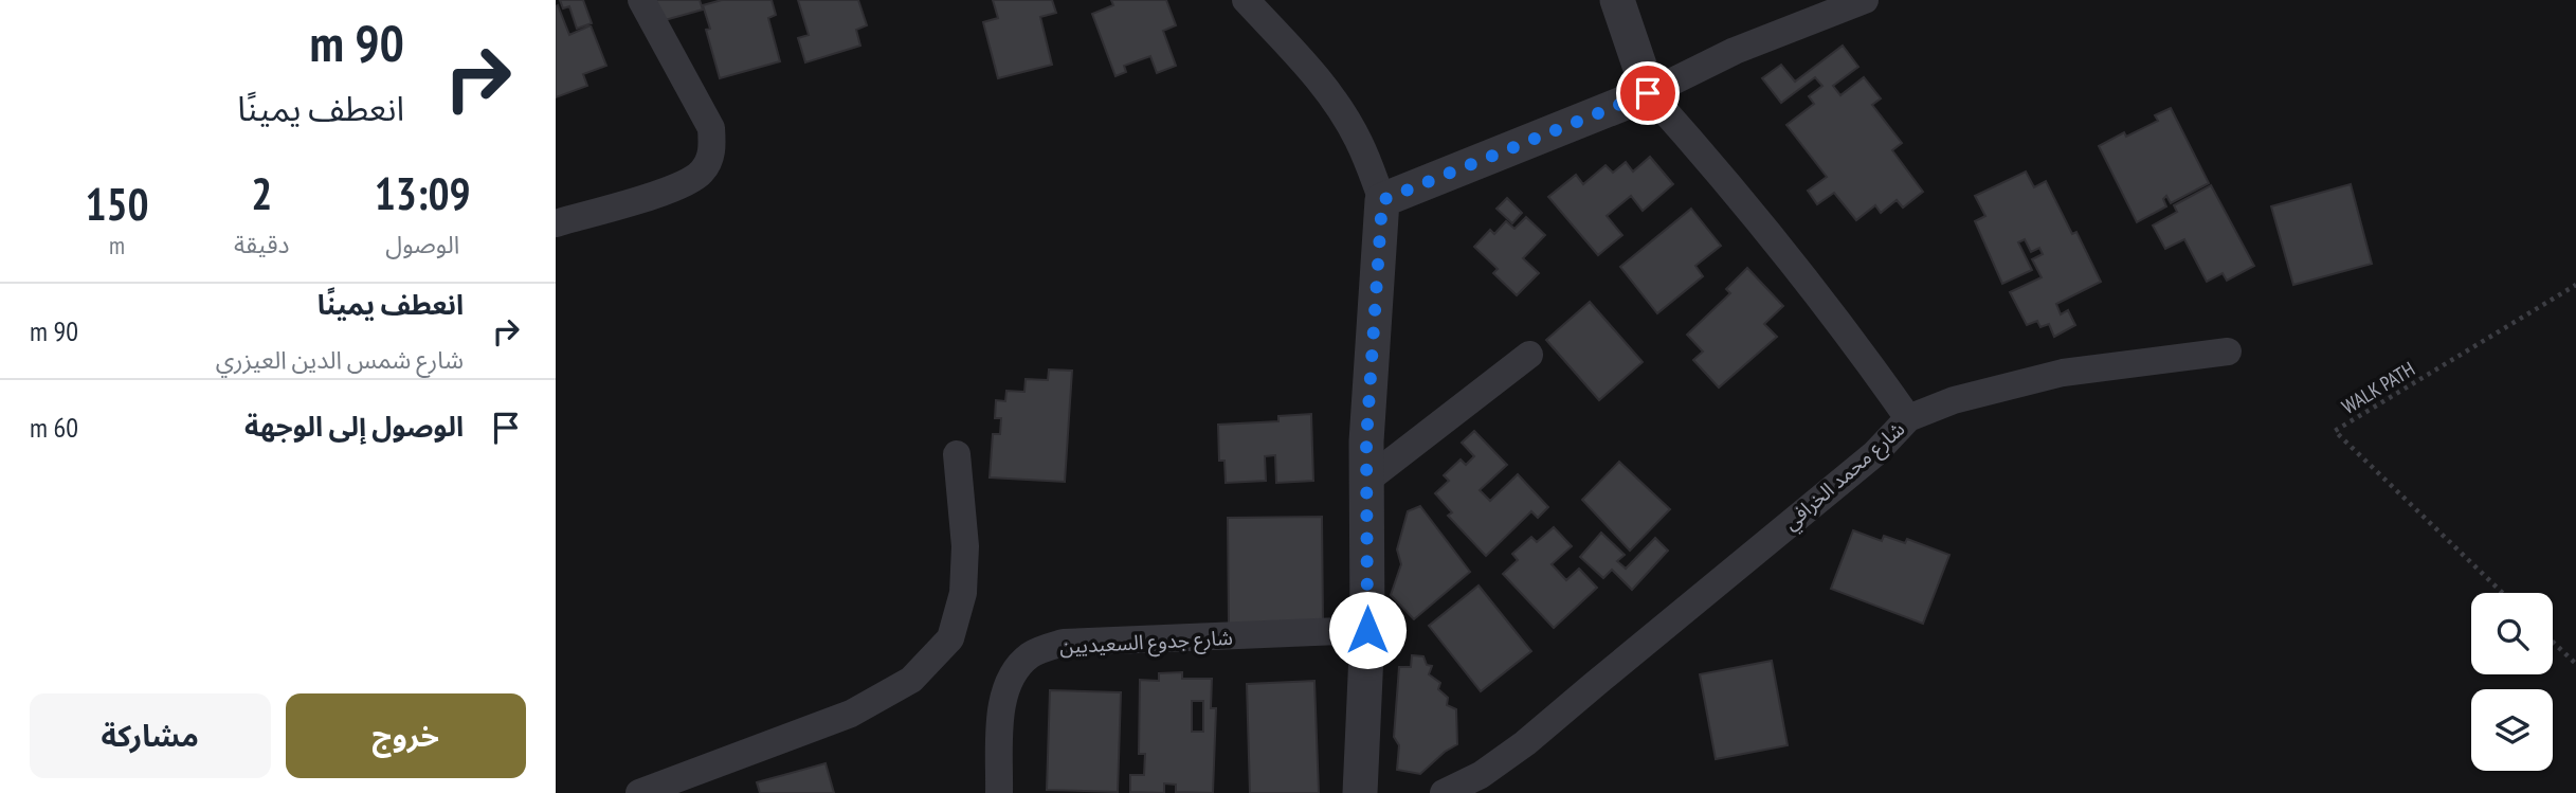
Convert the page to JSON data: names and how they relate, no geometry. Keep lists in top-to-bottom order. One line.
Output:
{"streets":{"street":["شارع محمد الخرافي","شارع جدوع السعيديين"],"path":["WALK PATH"]},"page":{"turn":["90 m","انعطف يمينًا"],"eta":["13:09","الوصول","2","دقيقة","150","m"],"list":[{"name":"انعطف يمينًا","note":"شارع شمس الدين العيزري","value":"90 m"},{"name":"الوصول إلى الوجهة","value":"60 m"}],"buttons":["خروج","مشاركة"]}}
